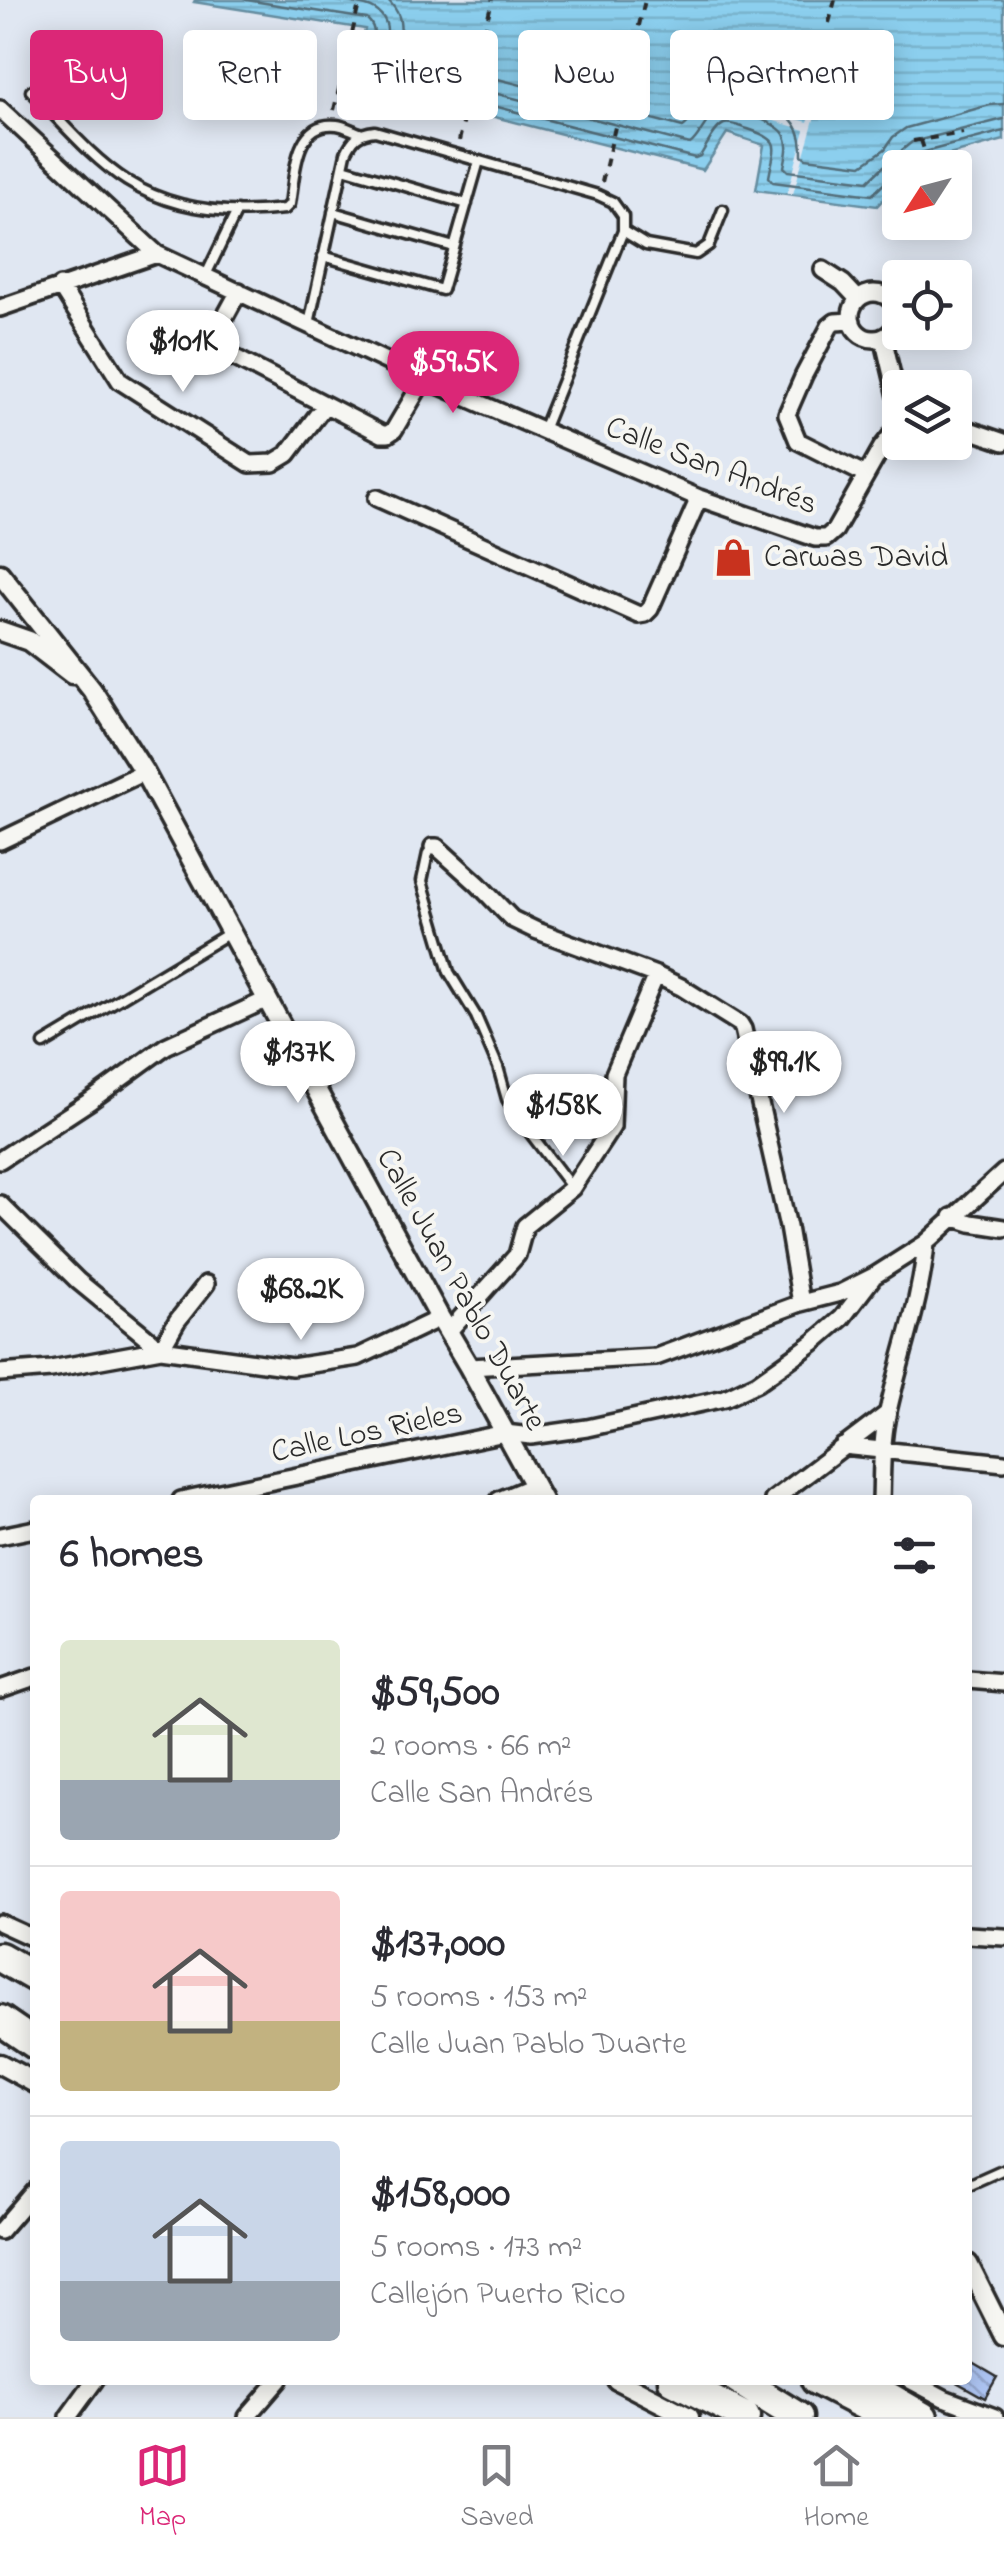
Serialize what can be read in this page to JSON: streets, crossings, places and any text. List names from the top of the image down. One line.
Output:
{"streets":{"street":["Calle San Andrés","Calle Juan Pablo Duarte","Calle Los Rieles"]},"crossings":[["Calle Juan Pablo Duarte","Calle Los Rieles"]],"places":{"shop":["Carwas David"]},"north":"bottom left","page":{"chip":["Buy","Rent","Filters","New","Apartment"],"price":["$101K","$59.5K","$137K","$99.1K","$158K","$68.2K"],"heading":"6 homes","list":[{"name":"$59,500","note":"2 rooms · 66 m² · Calle San Andrés"},{"name":"$137,000","note":"5 rooms · 153 m² · Calle Juan Pablo Duarte"},{"name":"$158,000","note":"5 rooms · 173 m² · Callejón Puerto Rico"}],"tabs":["Map","Saved","Home"]}}
